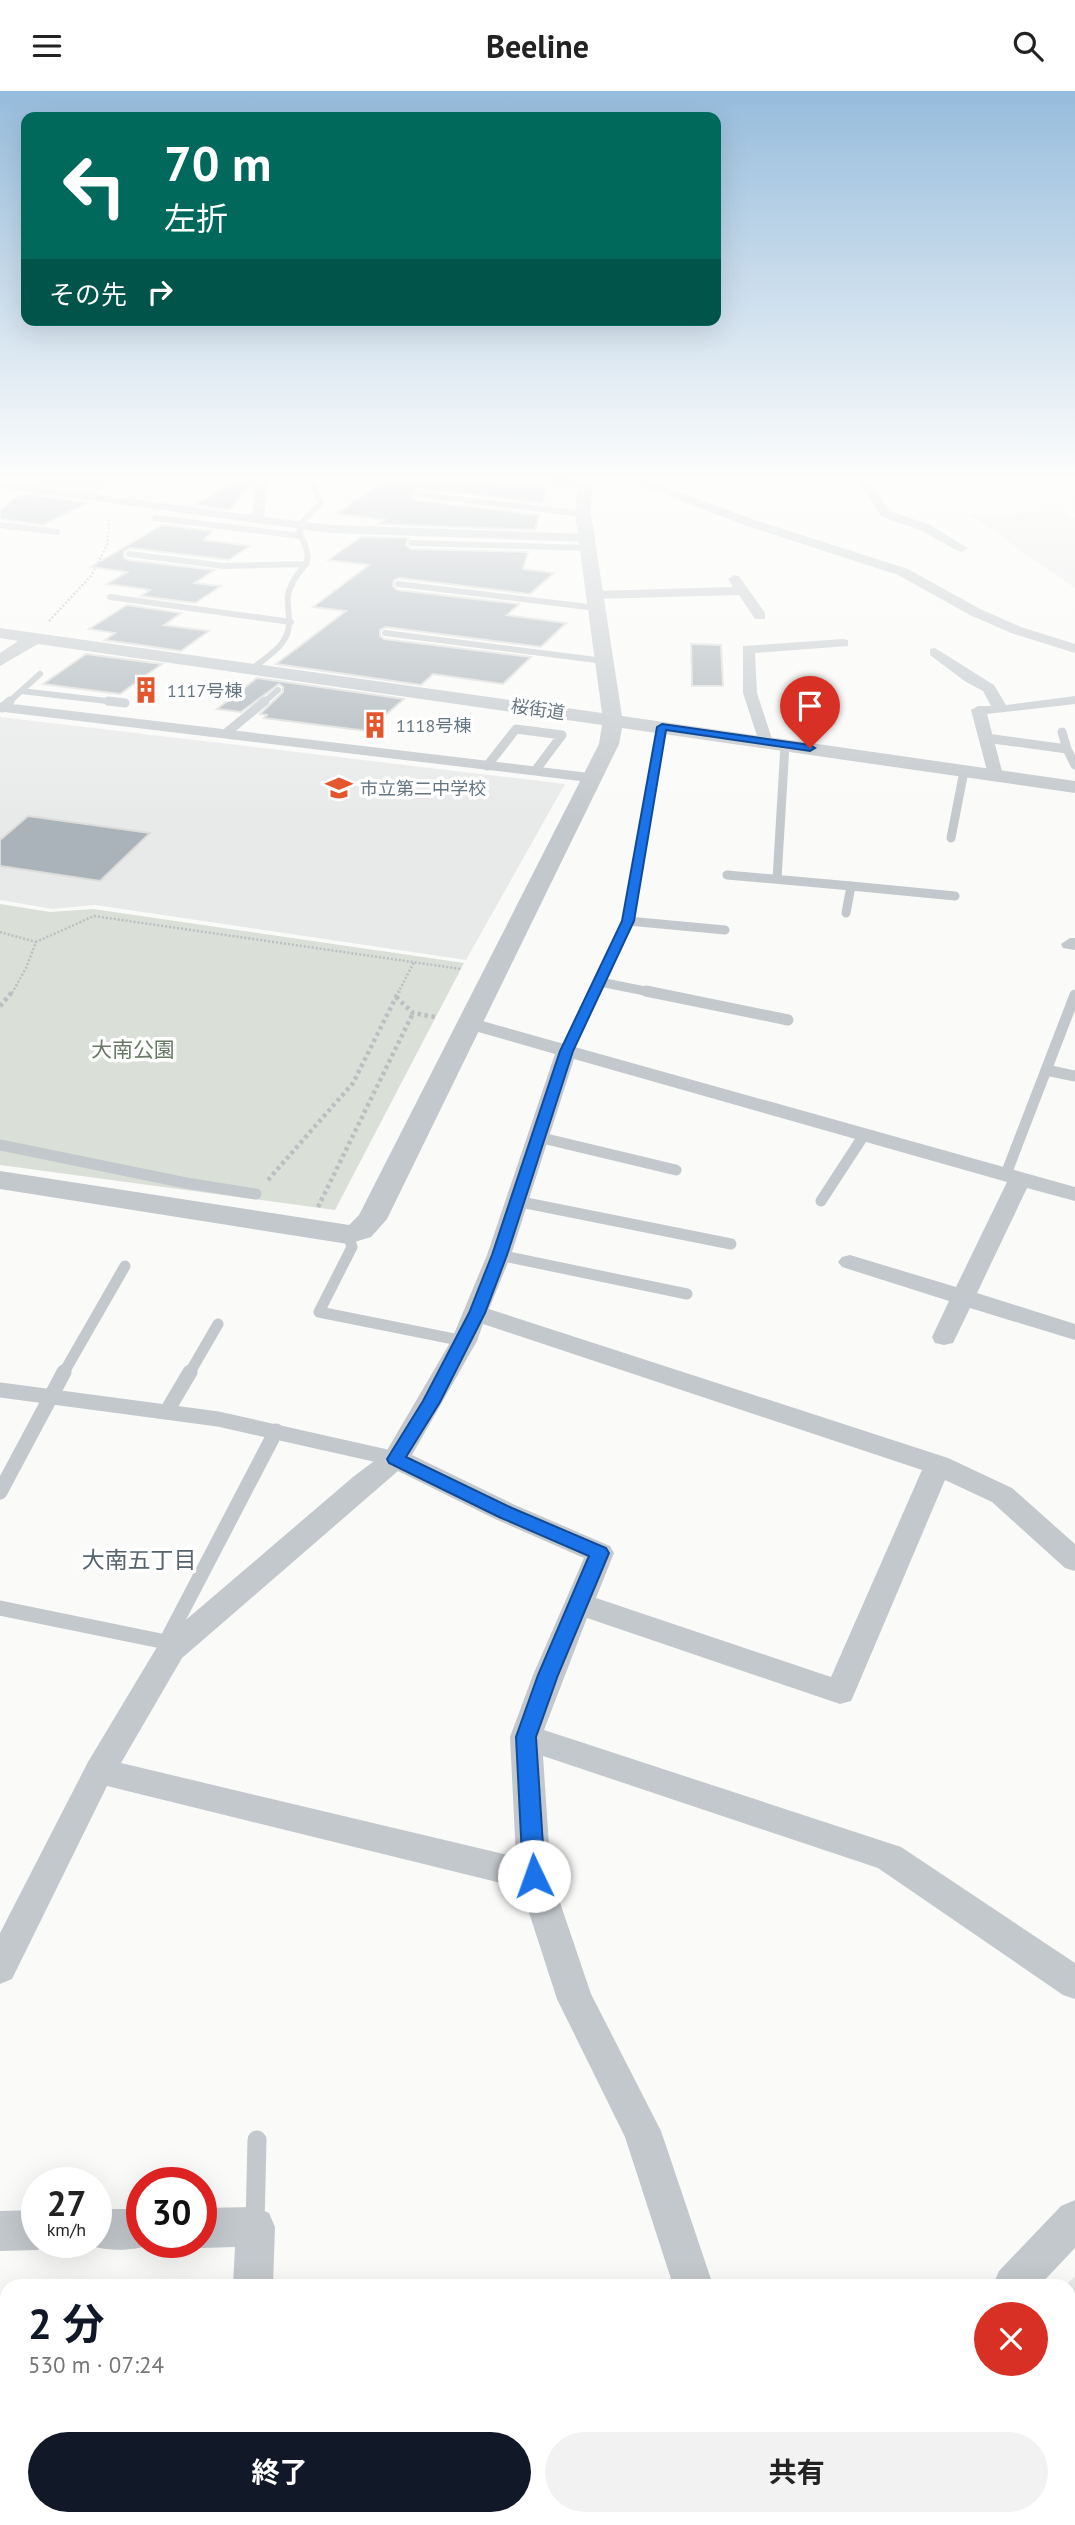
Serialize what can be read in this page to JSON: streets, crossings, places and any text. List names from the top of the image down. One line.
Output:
{"streets":{"street":["桜街道"]},"districts":["大南五丁目"],"parks":["大南公園"],"places":{"building":["1117号棟","1118号棟"],"school or university":["市立第二中学校"]},"page":{"header":"Beeline","turn":["70 m","左折"],"then":"その先","speed":"27 km/h","limit":"30","heading":["2 分","530 m · 07:24"],"buttons":["終了","共有"]}}
